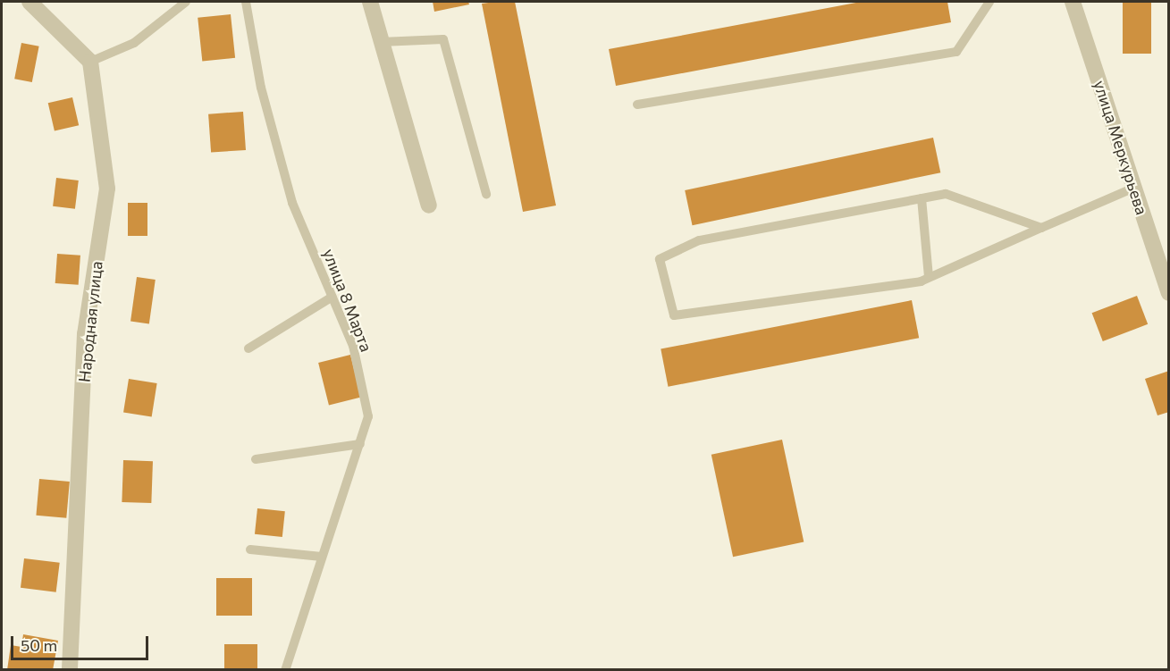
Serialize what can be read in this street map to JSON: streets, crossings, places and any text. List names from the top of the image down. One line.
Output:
{"streets":{"street":["улица Меркурьева","Народная улица"],"lane":["улица 8 Марта"]},"scale_bar":"50 m"}
